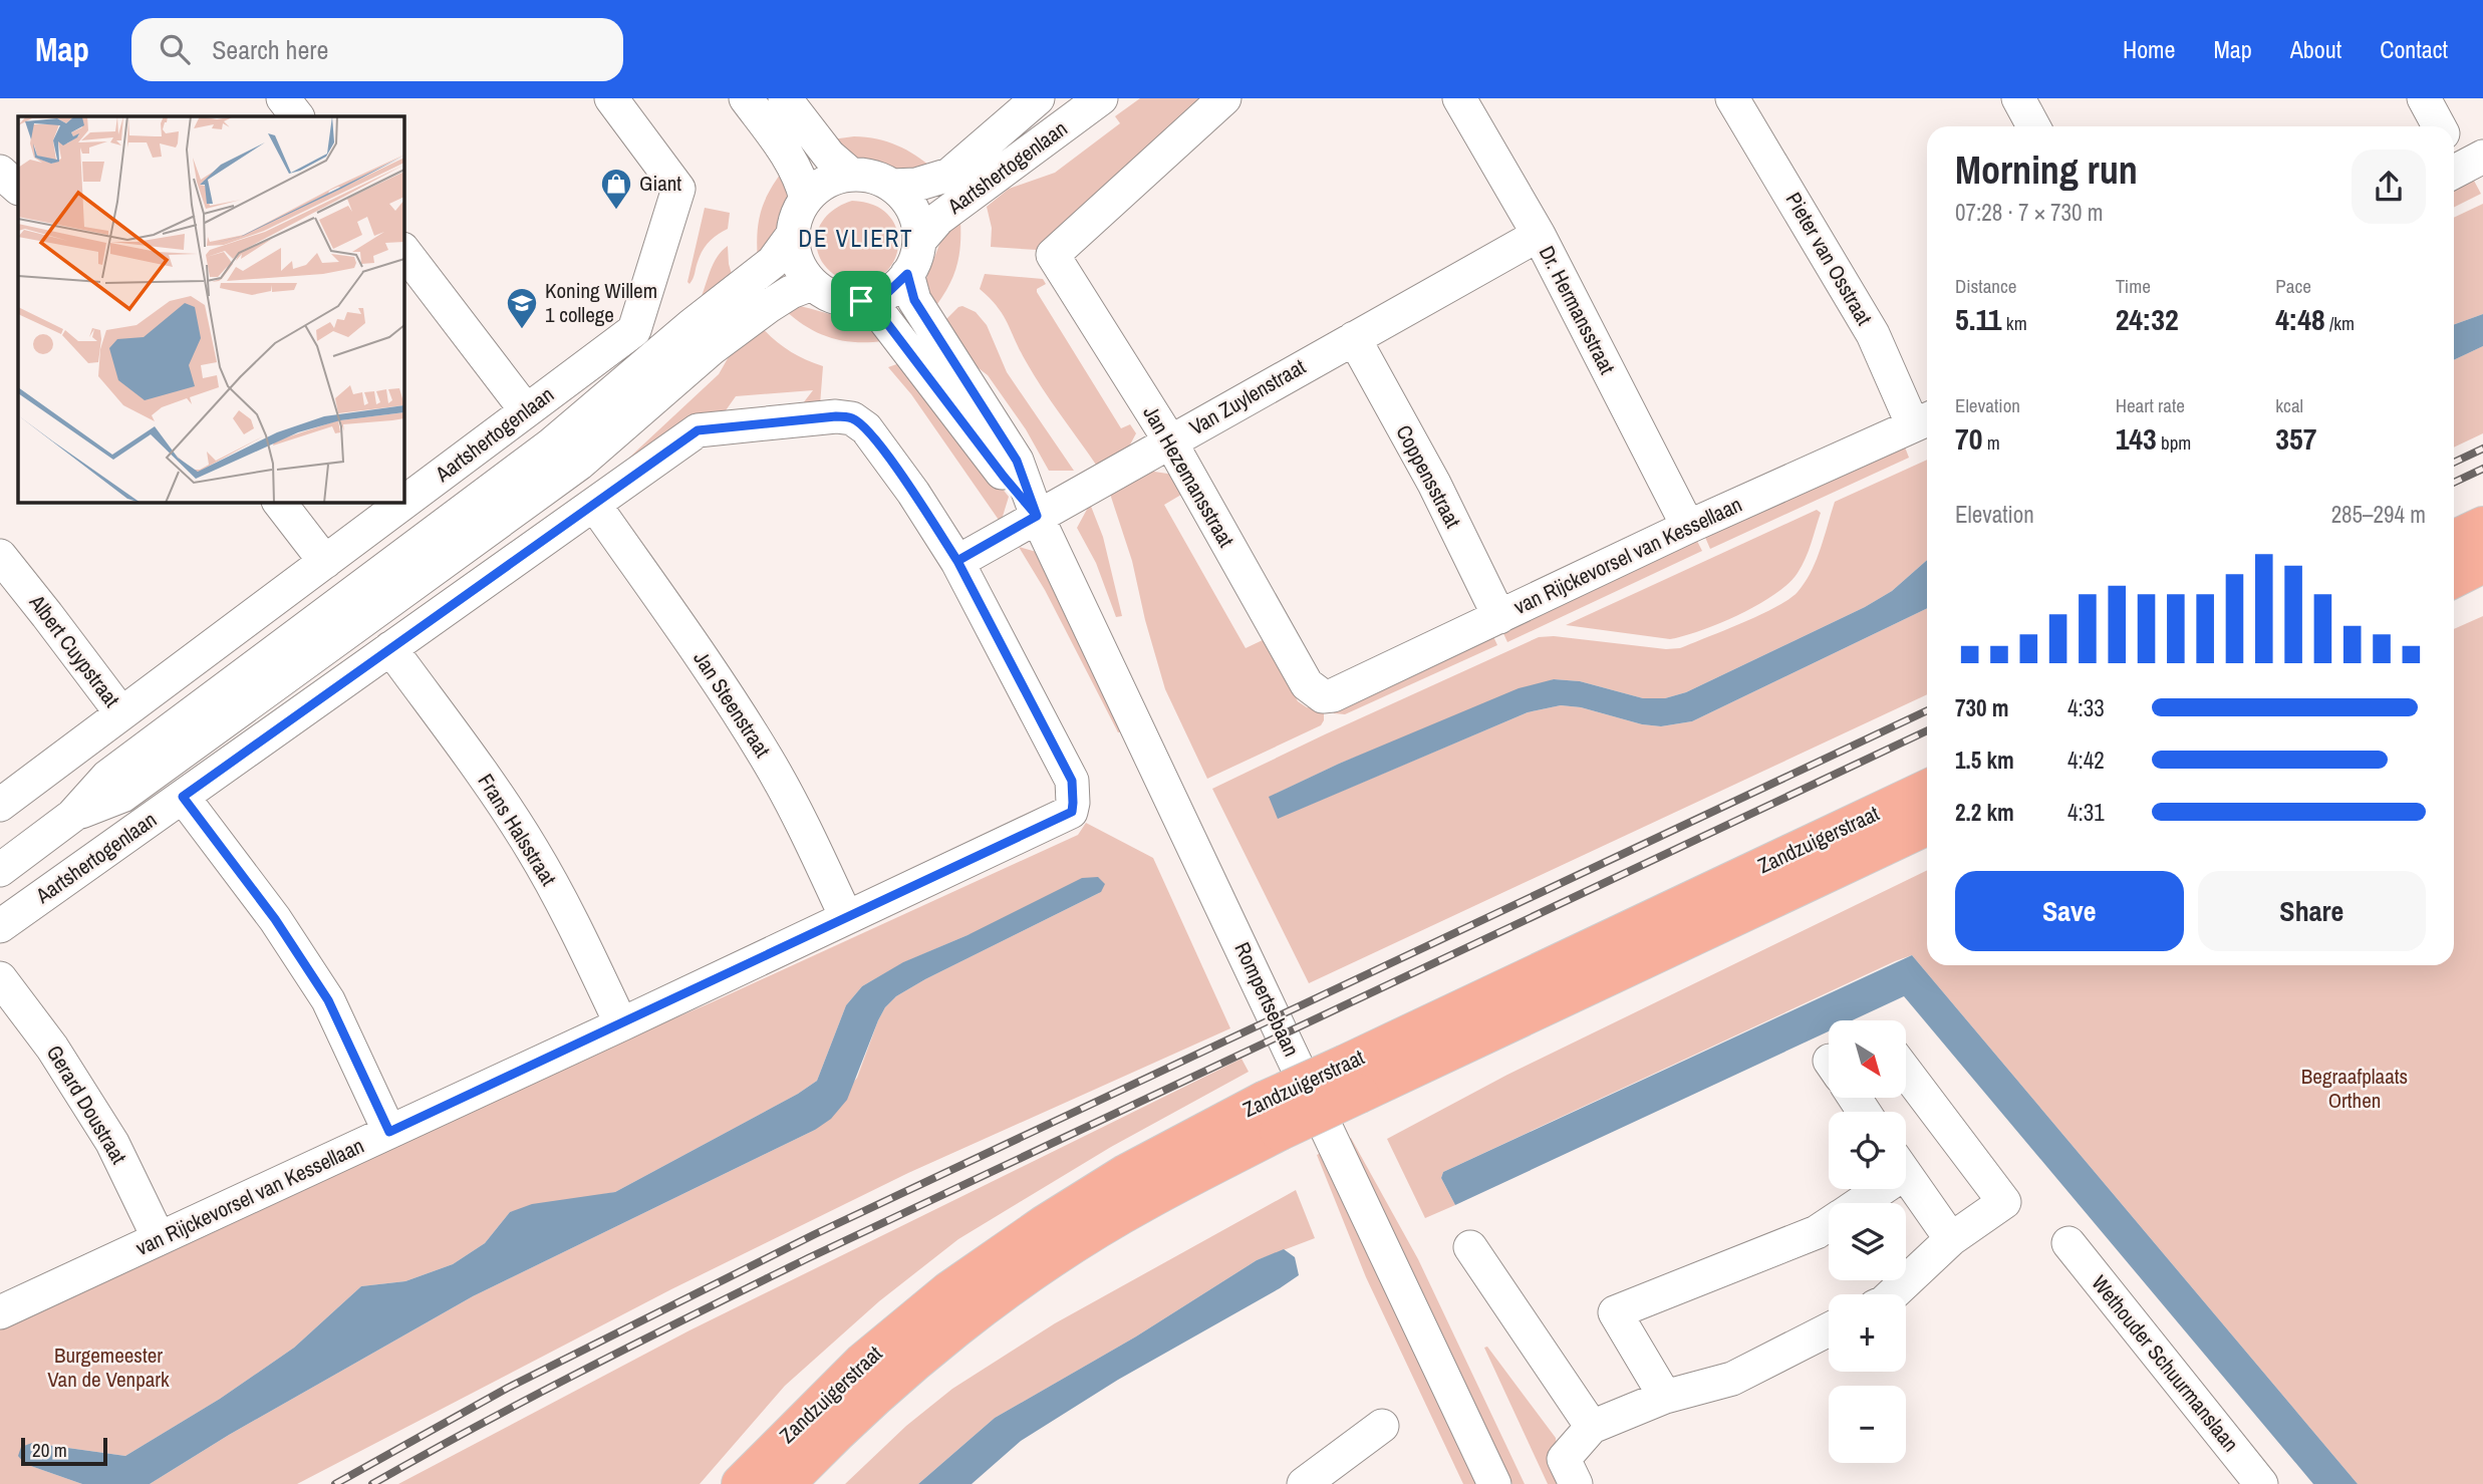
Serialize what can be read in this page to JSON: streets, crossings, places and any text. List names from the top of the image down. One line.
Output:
{"streets":{"main road":["Zandzuigerstraat"],"street":["Aartshertogenlaan","Pieter van Osstraat","Dr. Hermansstraat","Van Zuylenstraat","Jan Hezemansstraat","Coppensstraat","van Rijckevorsel van Kessellaan","Albert Cuypstraat","Jan Steenstraat","Frans Halsstraat","Rompertsebaan","Gerard Doustraat","Wethouder Schuurmanslaan"]},"crossings":[["Aartshertogenlaan","Van Zuylenstraat"],["Aartshertogenlaan","van Rijckevorsel van Kessellaan"],["Aartshertogenlaan","Albert Cuypstraat"],["Aartshertogenlaan","Jan Steenstraat"],["Aartshertogenlaan","Frans Halsstraat"],["Aartshertogenlaan","Rompertsebaan"],["Pieter van Osstraat","van Rijckevorsel van Kessellaan"],["Dr. Hermansstraat","Van Zuylenstraat"],["Dr. Hermansstraat","van Rijckevorsel van Kessellaan"],["Van Zuylenstraat","Jan Hezemansstraat"],["Van Zuylenstraat","Coppensstraat"],["Van Zuylenstraat","van Rijckevorsel van Kessellaan"],["Van Zuylenstraat","Rompertsebaan"],["Jan Hezemansstraat","van Rijckevorsel van Kessellaan"],["Coppensstraat","van Rijckevorsel van Kessellaan"],["van Rijckevorsel van Kessellaan","Jan Steenstraat"],["van Rijckevorsel van Kessellaan","Frans Halsstraat"],["van Rijckevorsel van Kessellaan","Gerard Doustraat"]],"districts":["DE VLIERT"],"parks":["Begraafplaats Orthen","Burgemeester Van de Venpark"],"places":{"shop":["Giant"],"school or university":["Koning Willem 1 college"]},"scale_bar":"20 m","north":"bottom right","page":{"header":"Map","search":"Search here","nav":["Home","Map","About","Contact"],"heading":["Morning run","07:28 · 7 × 730 m"],"stats":[["Distance","5.11 km"],["Time","24:32"],["Pace","4:48 /km"],["Elevation","70 m"],["Heart rate","143 bpm"],["kcal","357"]],"chart":["Elevation","285–294 m"],"list":[{"name":"730 m","note":"4:33"},{"name":"1.5 km","note":"4:42"},{"name":"2.2 km","note":"4:31"}],"buttons":["Save","Share"],"map_buttons":["+","−"],"scale":"20 m"}}
